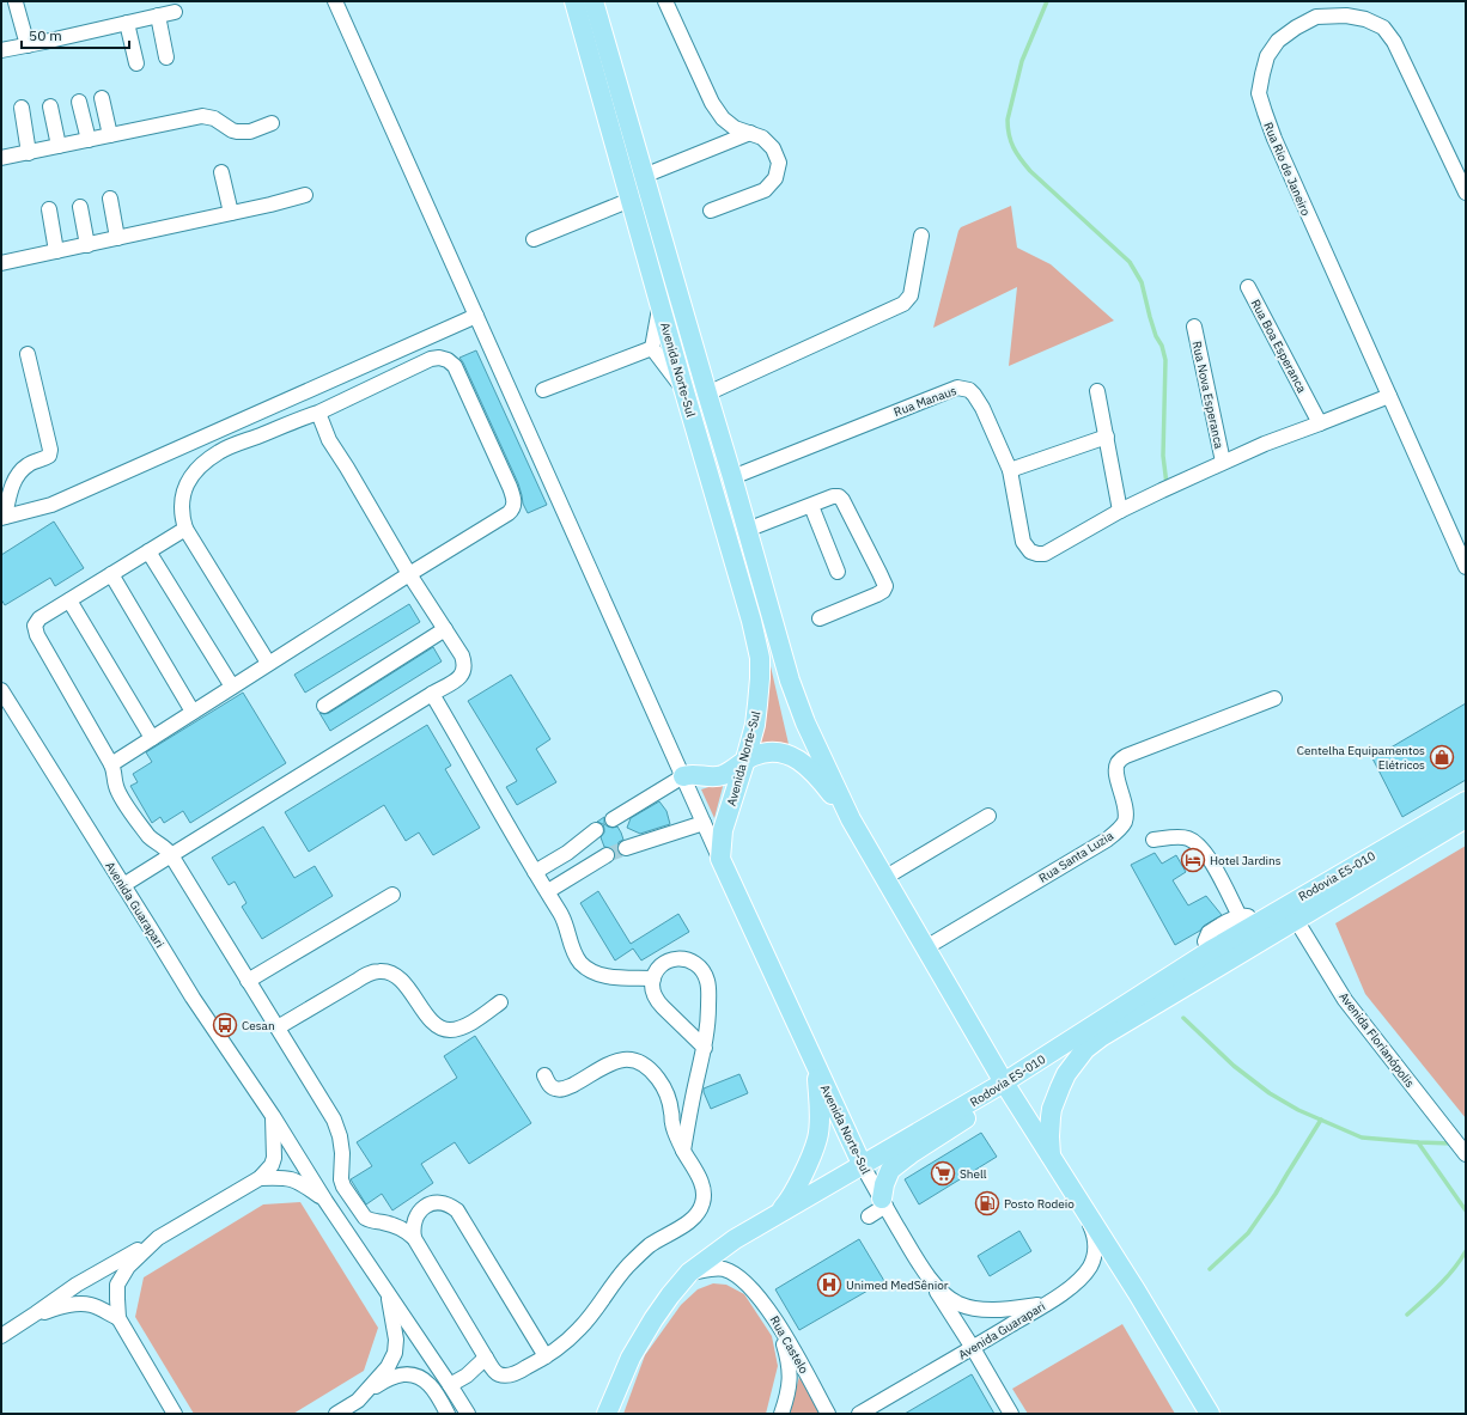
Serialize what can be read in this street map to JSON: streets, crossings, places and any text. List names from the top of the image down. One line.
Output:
{"streets":{"main road":["Avenida Norte-Sul","Rodovia ES-010"],"street":["Rua Rio de Janeiro","Rua Boa Esperanca","Rua Nova Esperanca","Rua Manaus","Rua Santa Luzia","Avenida Guarapari","Avenida Florianópolis","Rua Castelo"]},"crossings":[["Avenida Norte-Sul","Rua Manaus"],["Avenida Norte-Sul","Rua Santa Luzia"],["Avenida Norte-Sul","Rodovia ES-010"],["Avenida Norte-Sul","Avenida Guarapari"],["Rodovia ES-010","Avenida Florianópolis"],["Rodovia ES-010","Rua Castelo"]],"places":{"shop":["Centelha Equipamentos Elétricos"],"hotel":["Hotel Jardins"],"bus stop":["Cesan"],"supermarket":["Shell"],"fuel station":["Posto Rodeio"],"hospital":["Unimed MedSênior"]},"scale_bar":"50 m"}
